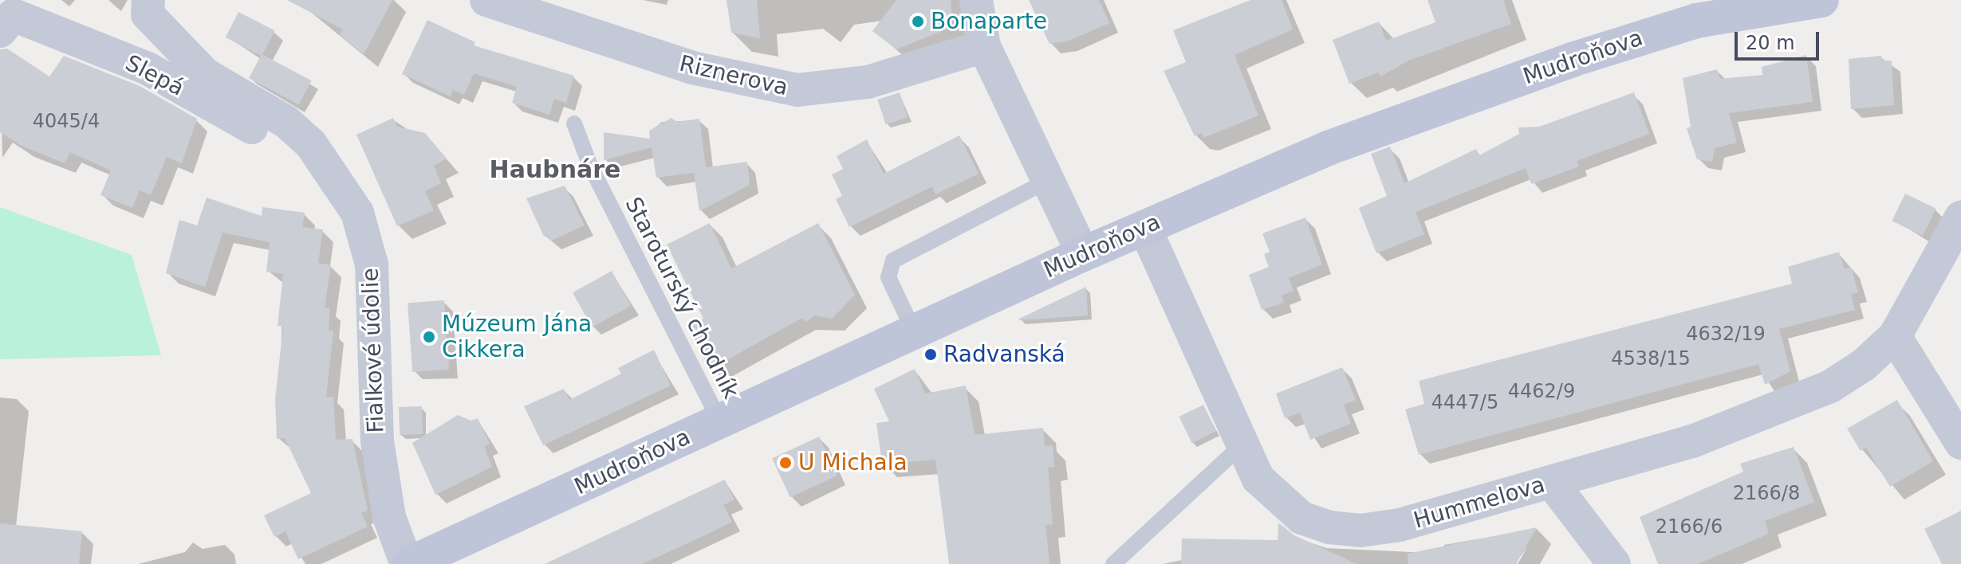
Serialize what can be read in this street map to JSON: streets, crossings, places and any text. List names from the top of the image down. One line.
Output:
{"streets":{"street":["Mudroňova","Slepá","Riznerova","Fialkové údolie","Hummelova"],"lane":["Staroturský chodník"]},"crossings":[["Mudroňova","Staroturský chodník"],["Mudroňova","Fialkové údolie"],["Mudroňova","Hummelova"],["Slepá","Fialkové údolie"]],"districts":["Haubnáre"],"places":["Bonaparte","Múzeum Jána Cikkera","Radvanská","U Michala"],"house_numbers":["4045/4","4632/19","4538/15","4462/9","4447/5","2166/8","2166/6"],"scale_bar":"20 m"}
